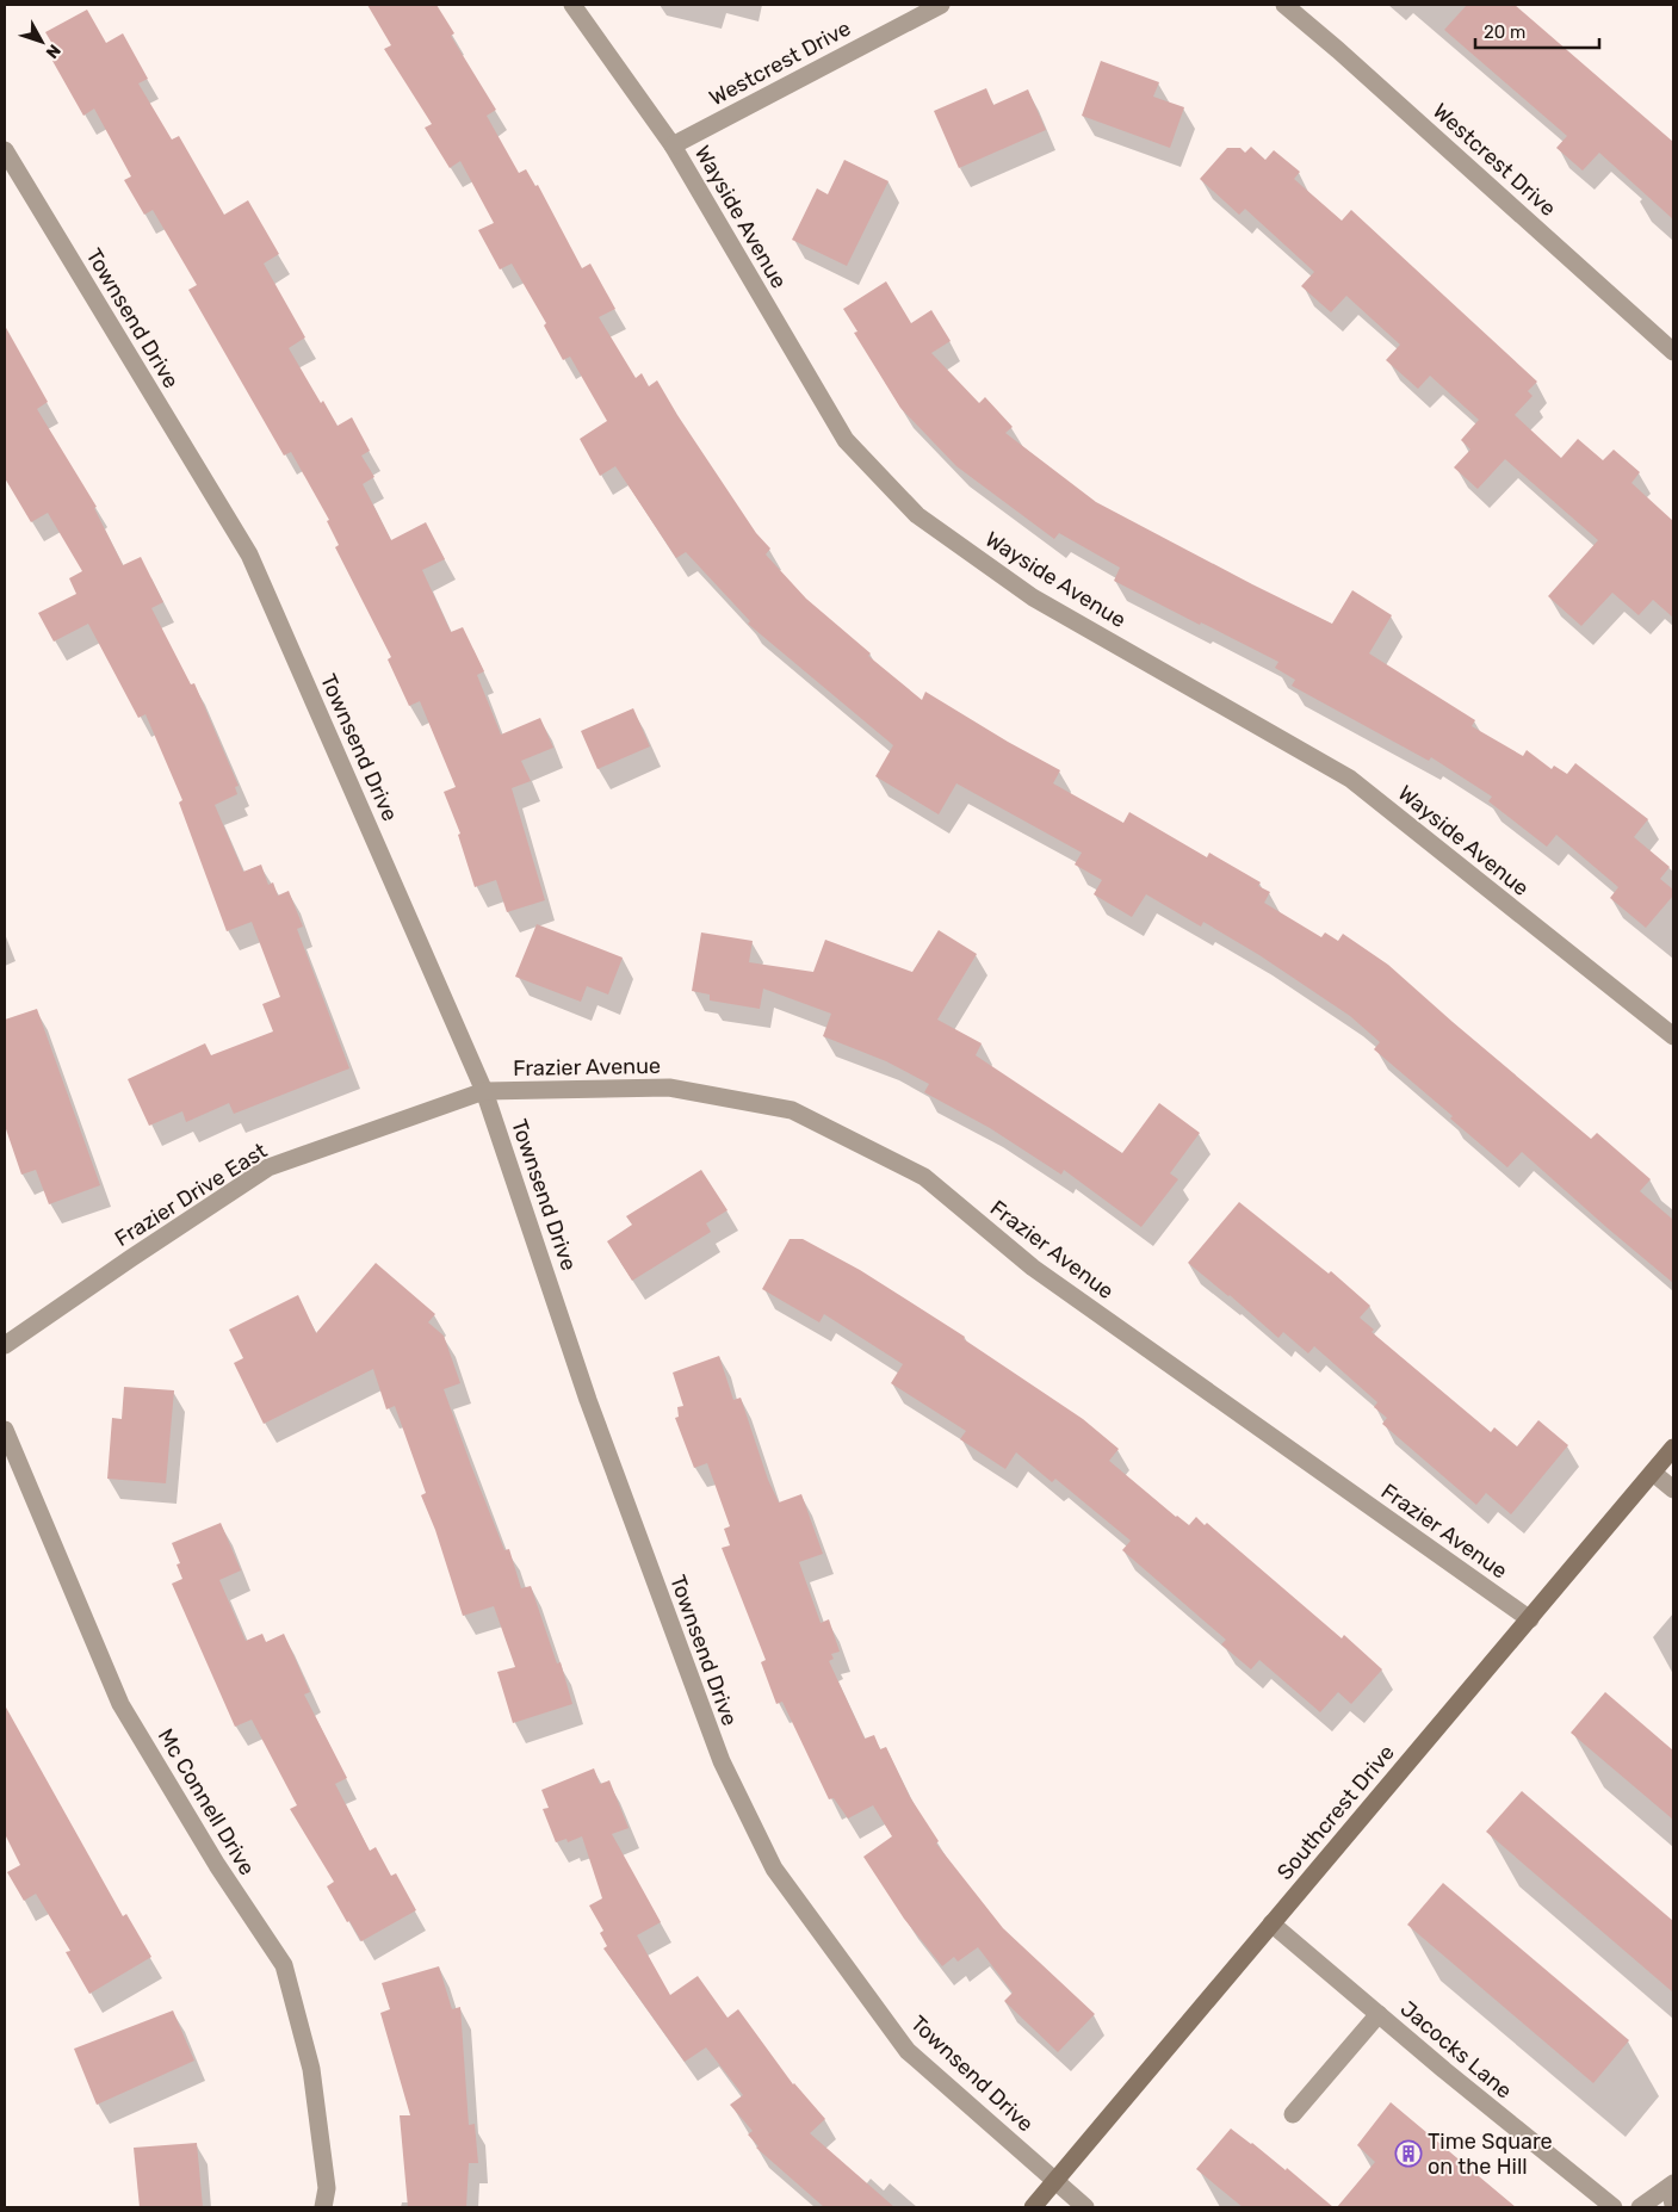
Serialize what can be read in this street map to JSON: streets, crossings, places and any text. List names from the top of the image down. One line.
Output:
{"streets":{"street":["Westcrest Drive","Wayside Avenue","Townsend Drive","Frazier Avenue","Frazier Drive East","Mc Connell Drive","Southcrest Drive","Jacocks Lane"]},"crossings":[["Westcrest Drive","Wayside Avenue"],["Townsend Drive","Frazier Avenue"],["Townsend Drive","Frazier Drive East"],["Townsend Drive","Southcrest Drive"],["Frazier Avenue","Frazier Drive East"],["Frazier Avenue","Southcrest Drive"],["Southcrest Drive","Jacocks Lane"]],"places":{"building":["Time Square on the Hill"]},"scale_bar":"20 m","north":"bottom right"}
